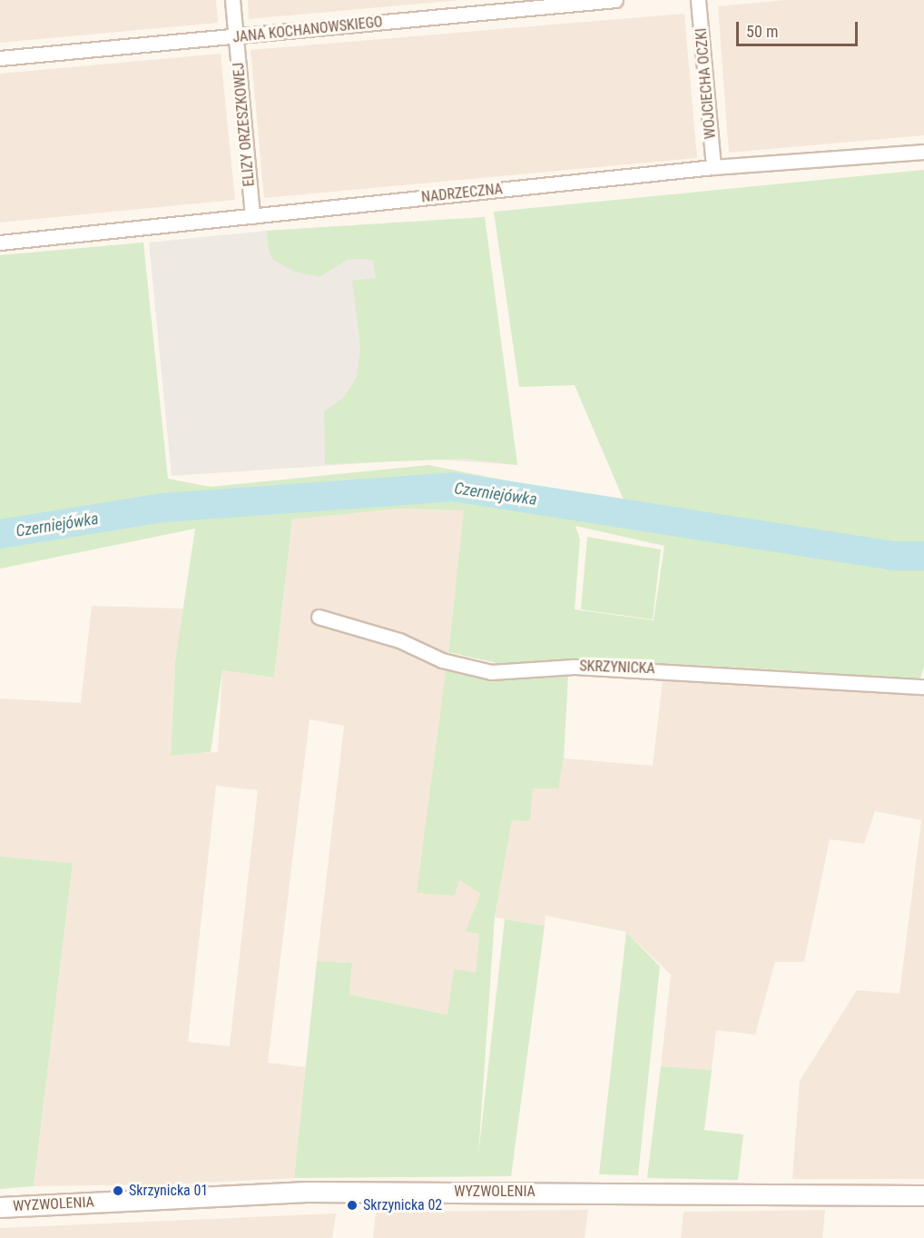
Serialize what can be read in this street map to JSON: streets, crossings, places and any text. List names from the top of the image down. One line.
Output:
{"streets":{"street":["JANA KOCHANOWSKIEGO","WOJCIECHA OCZKI","ELIZY ORZESZKOWEJ","NADRZECZNA","SKRZYNICKA","WYZWOLENIA"]},"crossings":[["JANA KOCHANOWSKIEGO","ELIZY ORZESZKOWEJ"],["WOJCIECHA OCZKI","NADRZECZNA"],["ELIZY ORZESZKOWEJ","NADRZECZNA"]],"water":["Czerniejówka"],"places":["Skrzynicka 01","Skrzynicka 02"],"scale_bar":"50 m"}
